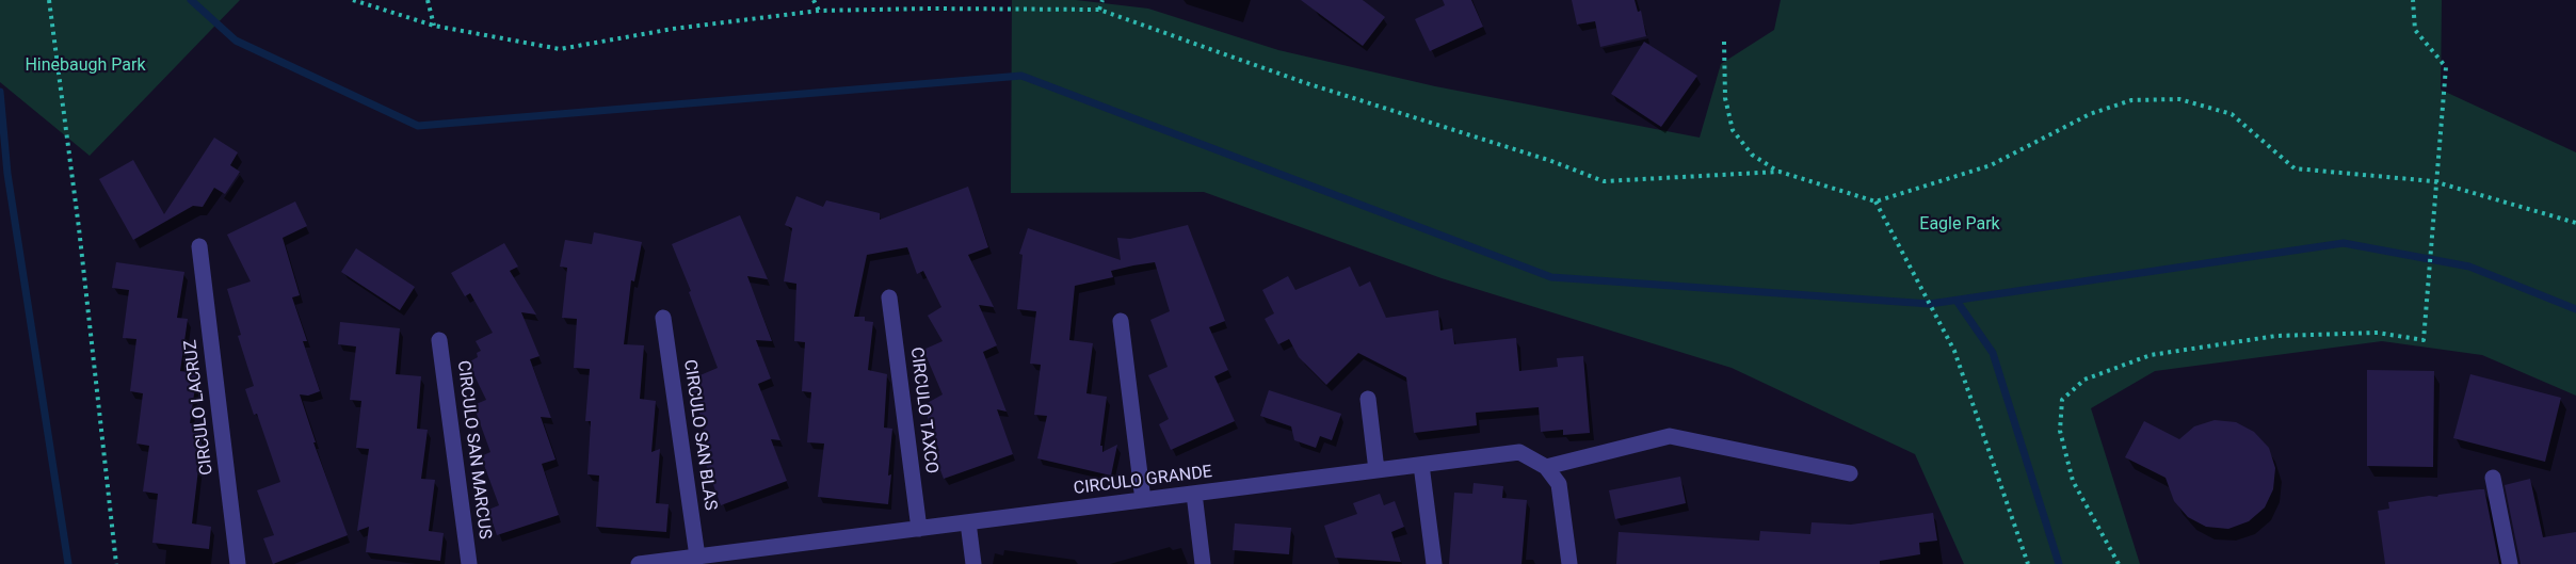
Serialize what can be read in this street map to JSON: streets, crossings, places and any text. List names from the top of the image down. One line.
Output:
{"streets":{"street":["CIRCULO LACRUZ","CIRCULO TAXCO","CIRCULO SAN BLAS","CIRCULO SAN MARCUS","CIRCULO GRANDE"]},"crossings":[["CIRCULO TAXCO","CIRCULO GRANDE"],["CIRCULO SAN BLAS","CIRCULO GRANDE"]],"parks":["Hinebaugh Park","Eagle Park"]}
